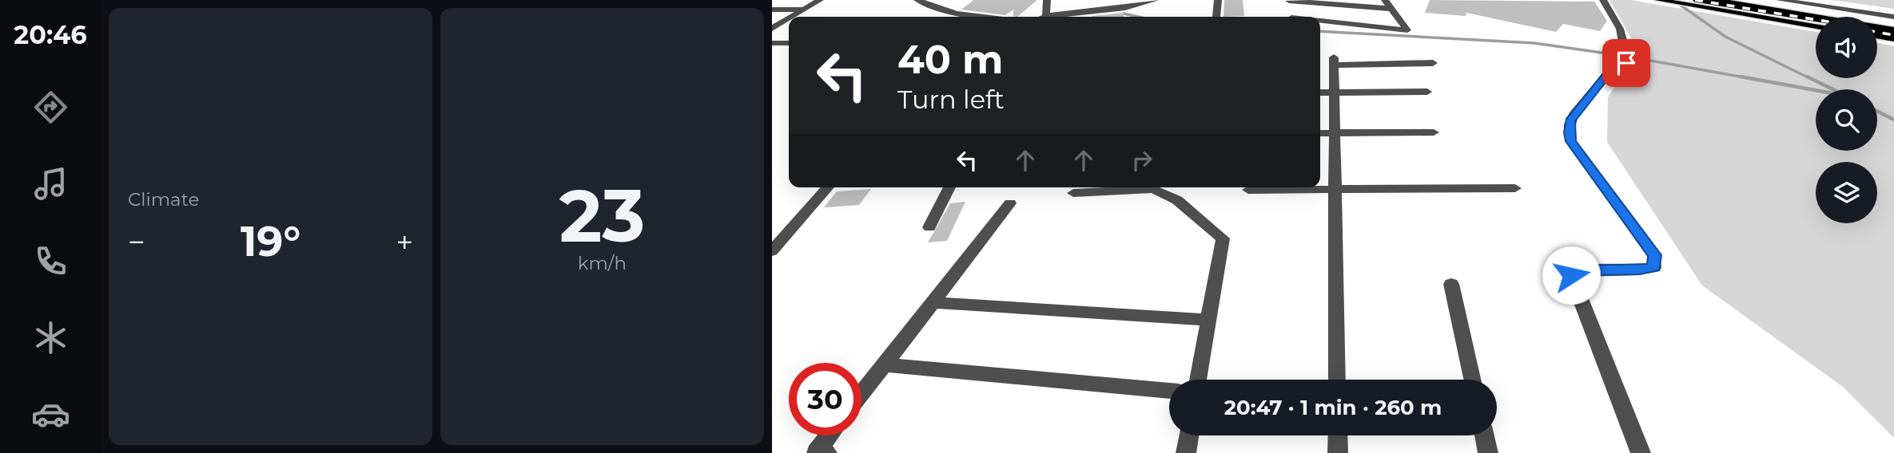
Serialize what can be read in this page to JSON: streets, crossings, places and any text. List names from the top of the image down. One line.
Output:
{"page":{"tabs":"20:46","tile":["Climate",["23","km/h"]],"turn":["40 m","Turn left"],"heat":["−","19°","+"],"limit":"30","trip":"20:47 · 1 min · 260 m"}}
